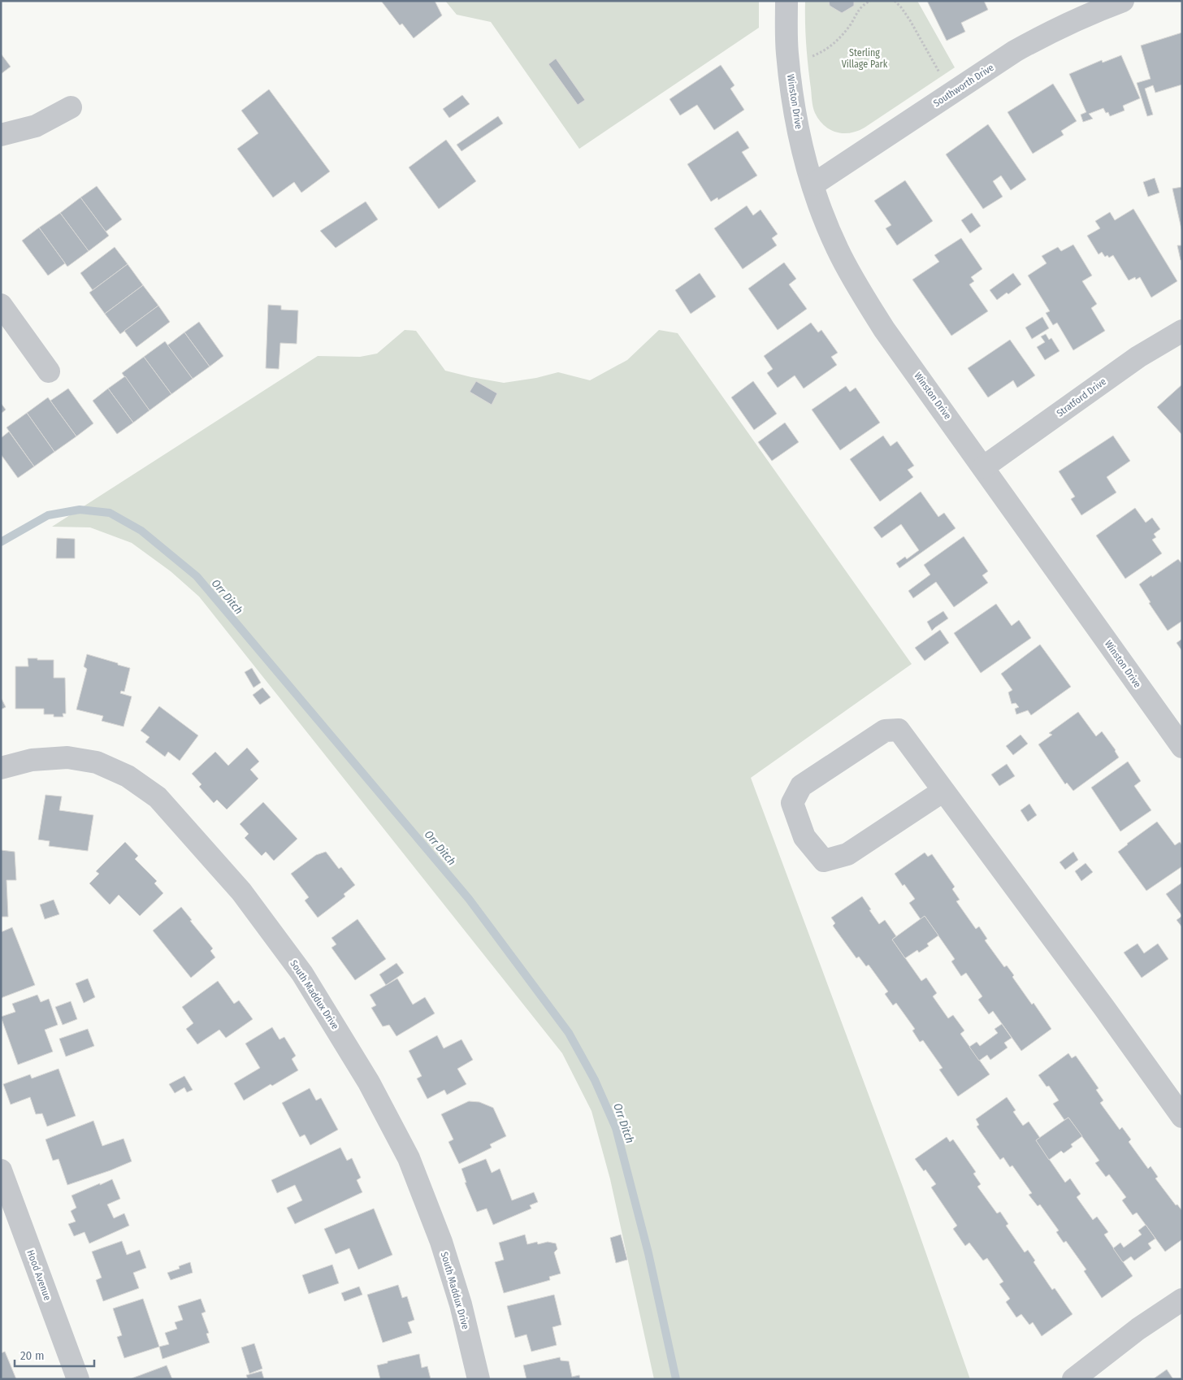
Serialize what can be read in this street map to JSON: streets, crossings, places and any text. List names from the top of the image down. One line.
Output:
{"streets":{"street":["Southworth Drive","Winston Drive","Stratford Drive","South Maddux Drive","Hood Avenue"]},"crossings":[["Southworth Drive","Winston Drive"],["Winston Drive","Stratford Drive"]],"water":["Orr Ditch"],"parks":["Sterling Village Park"],"scale_bar":"20 m"}
